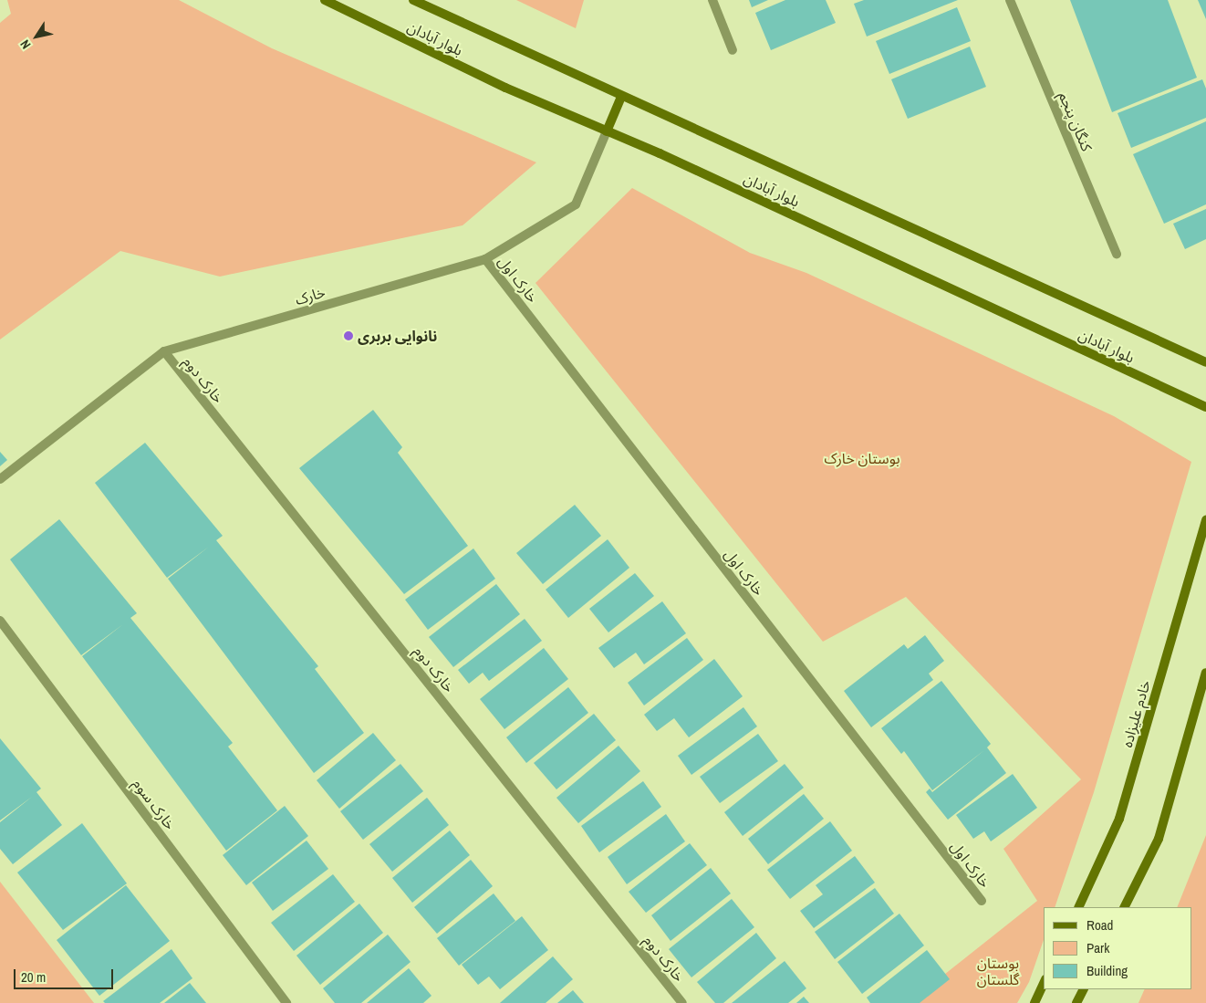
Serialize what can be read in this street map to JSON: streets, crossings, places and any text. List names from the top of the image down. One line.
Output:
{"streets":{"main road":["بلوار آبادان","خادم علیزاده"],"street":["کنگان پنجم","خارک اول","خارک","خارک دوم","خارک سوم"]},"crossings":[["بلوار آبادان","خارک"],["خارک اول","خارک"],["خارک","خارک دوم"]],"parks":["بوستان خارک","بوستان گلستان"],"places":["نانوایی بربری"],"legend":["Road","Park","Building"],"scale_bar":"20 m","north":"bottom left"}
